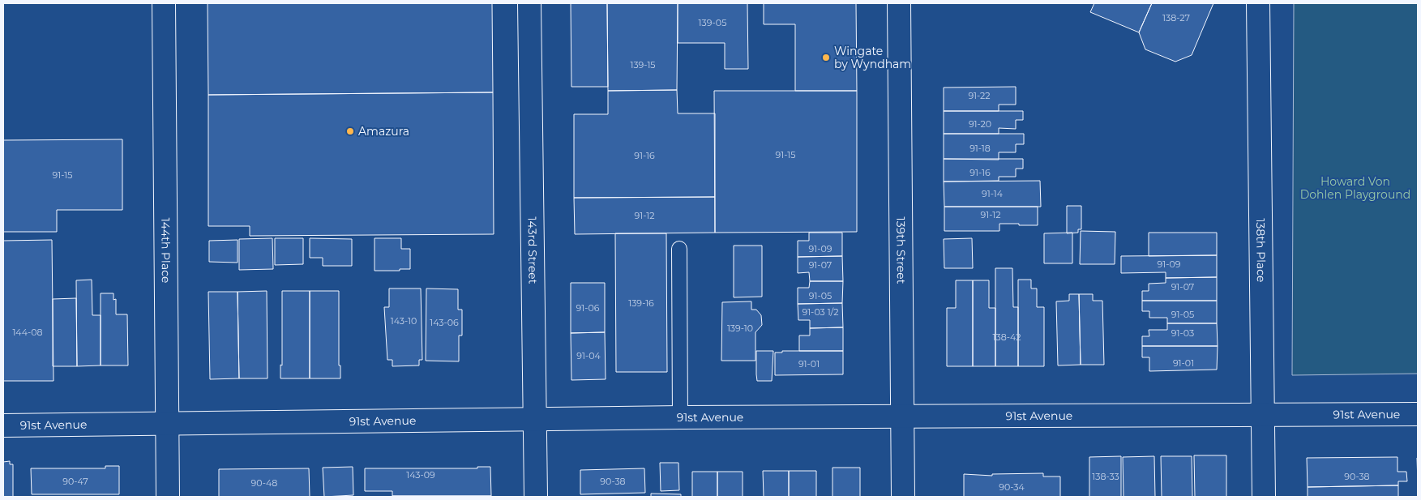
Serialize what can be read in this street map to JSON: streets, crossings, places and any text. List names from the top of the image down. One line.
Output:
{"streets":{"street":["143rd Street","139th Street","144th Place","138th Place","91st Avenue"]},"crossings":[["143rd Street","91st Avenue"],["139th Street","91st Avenue"],["144th Place","91st Avenue"],["138th Place","91st Avenue"]],"parks":["Howard Von Dohlen Playground"],"places":["Wingate by Wyndham","Amazura"],"house_numbers":["138-27","139-05","139-15","91-22","91-20","91-18","91-15","91-16","91-16","91-15","91-14","91-12","91-12","91-09","91-09","91-07","91-07","91-05","139-16","91-06","91-03 1/2","91-05","143-10","143-06","139-10","144-08","91-03","138-42","91-04","91-01","91-01","143-09","138-33","90-38","90-47","90-38","90-48","90-34"]}
